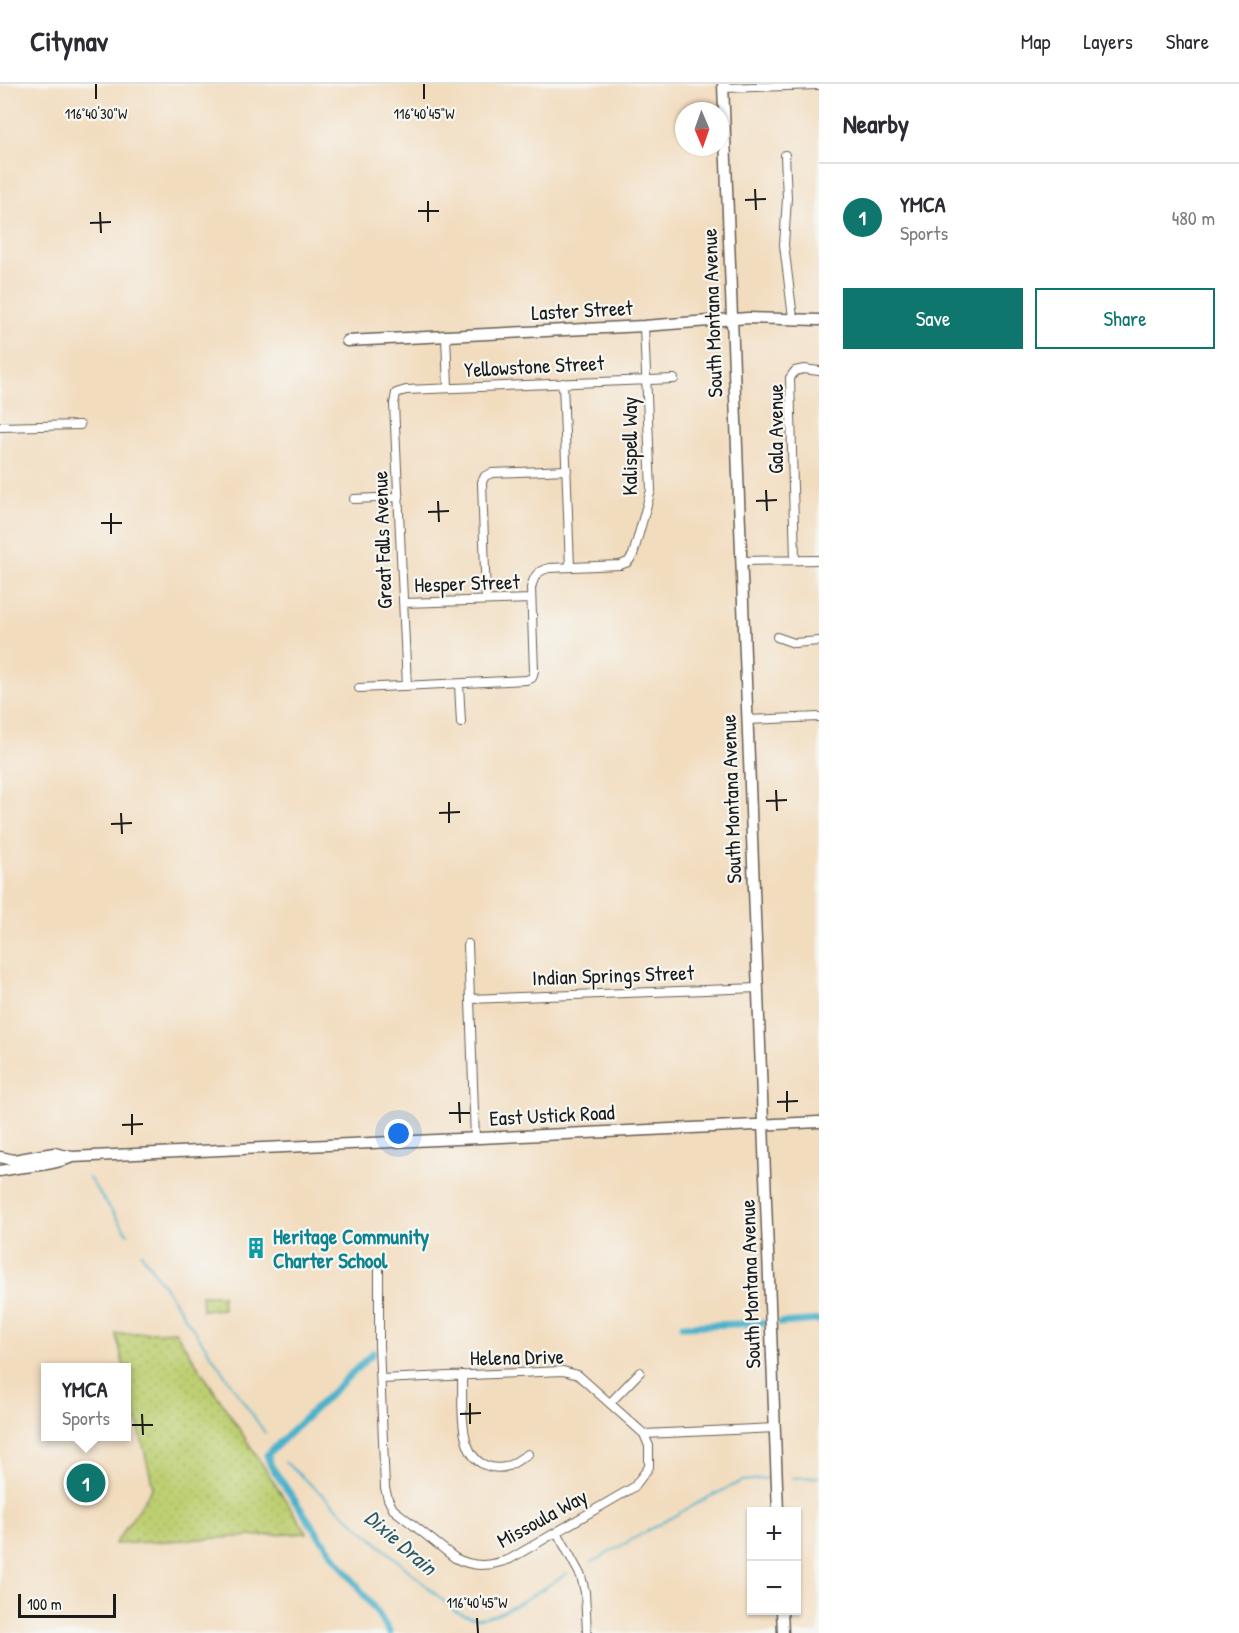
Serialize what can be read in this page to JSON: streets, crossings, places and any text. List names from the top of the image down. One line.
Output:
{"streets":{"street":["Laster Street","South Montana Avenue","Yellowstone Street","Gala Avenue","Kalispell Way","Great Falls Avenue","Hesper Street","Indian Springs Street","East Ustick Road","Helena Drive","Missoula Way"]},"crossings":[["Laster Street","South Montana Avenue"],["Laster Street","Kalispell Way"],["South Montana Avenue","Indian Springs Street"],["South Montana Avenue","East Ustick Road"],["Yellowstone Street","Kalispell Way"],["Yellowstone Street","Great Falls Avenue"],["Great Falls Avenue","Hesper Street"],["Helena Drive","Missoula Way"]],"water":["Dixie Drain"],"places":{"building":["Heritage Community Charter School"]},"scale_bar":"100 m","north":"bottom","page":{"header":"Citynav","nav":["Map","Layers","Share"],"heading":"Nearby","list":[{"mark":"1","name":"YMCA","note":"Sports","value":"480 m"}],"buttons":["Save","Share"],"popup":["YMCA","Sports"],"pins":"1","map_buttons":["+","−"],"scale":"100 m"},"coordinates":["116°40'30\"W","116°40'45\"W"]}
